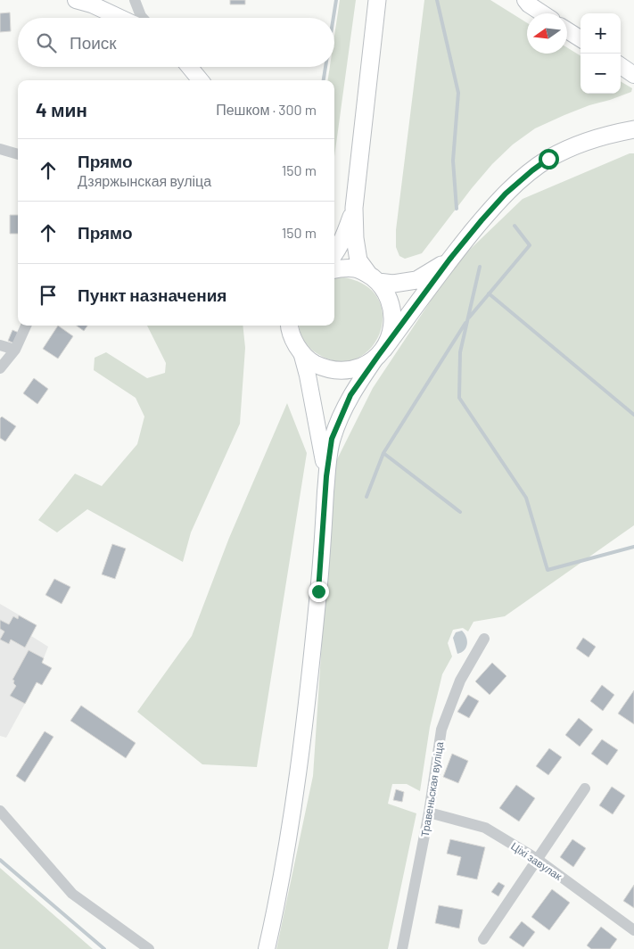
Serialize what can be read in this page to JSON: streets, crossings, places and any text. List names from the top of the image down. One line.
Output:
{"streets":{"street":["Травеньская вуліца","Ціхі завулак"]},"crossings":[["Травеньская вуліца","Ціхі завулак"]],"north":"left","page":{"map_buttons":["+","−"],"search":"Поиск","heading":["4 мин","Пешком · 300 m"],"list":[["Прямо","Дзяржынская вуліца","150 m"],["Прямо","150 m"],"Пункт назначения"]}}
